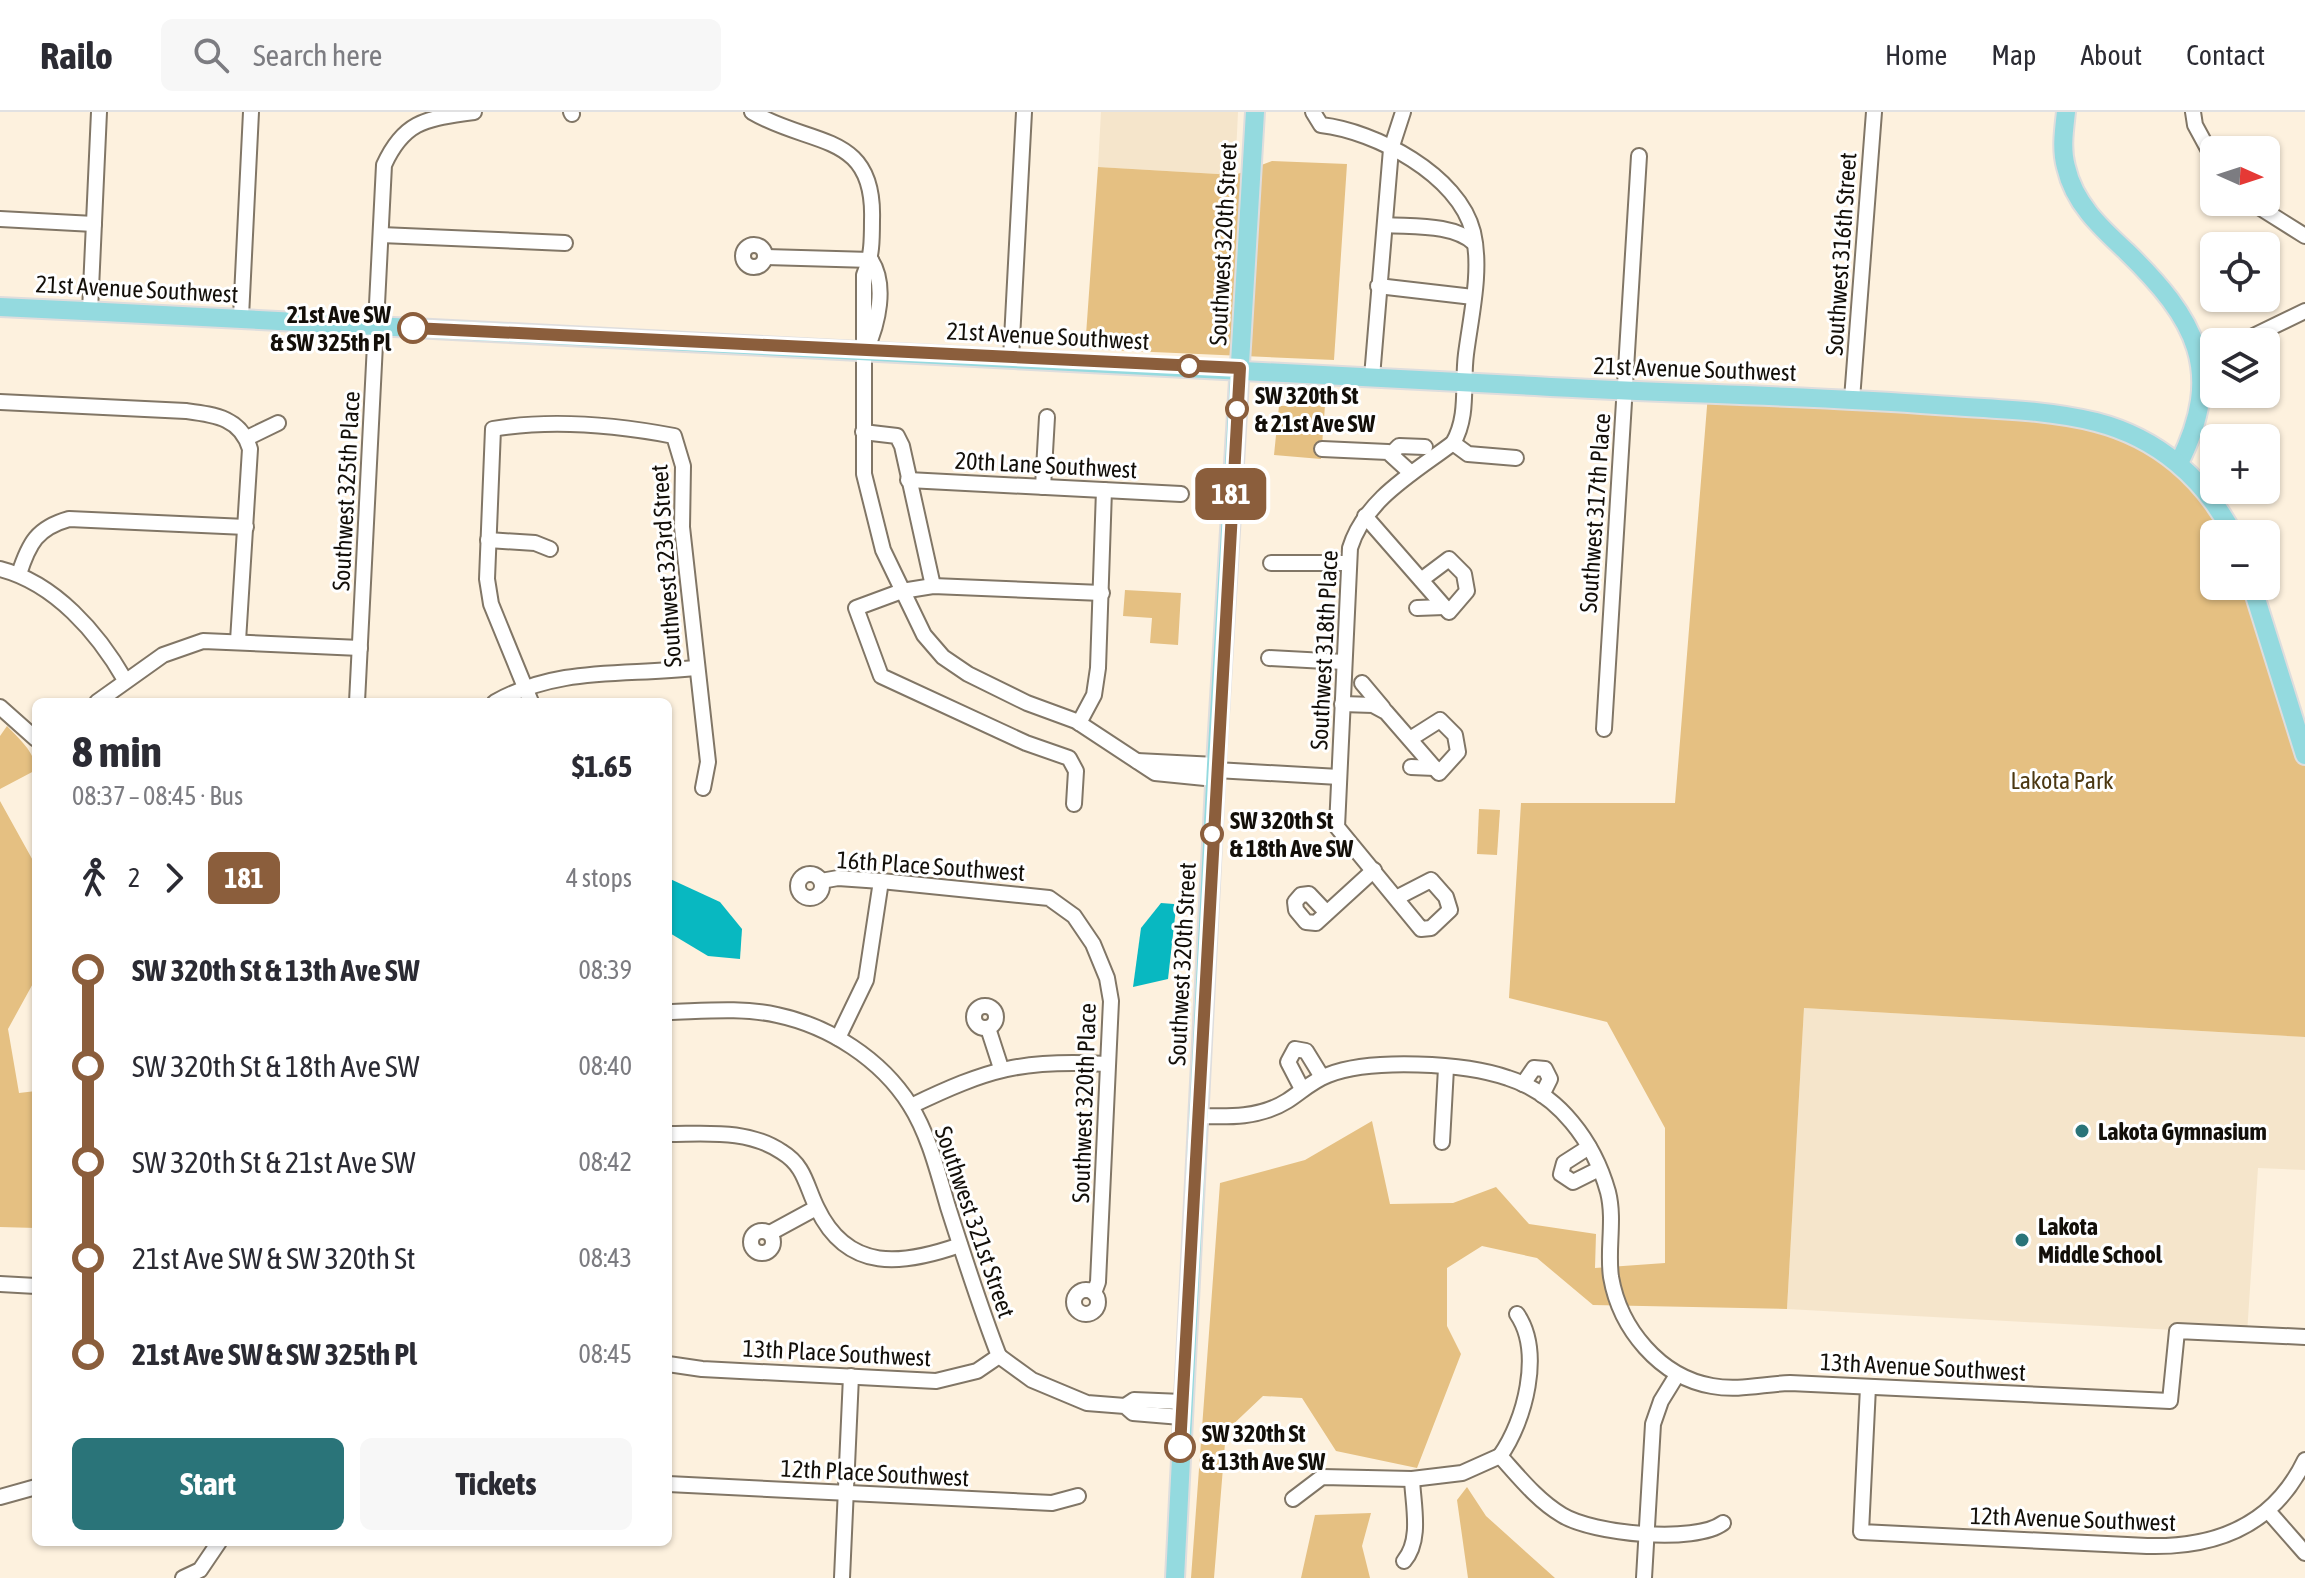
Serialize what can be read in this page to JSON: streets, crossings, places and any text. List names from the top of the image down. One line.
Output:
{"streets":{"main road":["Southwest 320th Street","21st Avenue Southwest"],"street":["Southwest 316th Street","20th Lane Southwest","Southwest 325th Place","Southwest 317th Place","Southwest 323rd Street","Southwest 318th Place","16th Place Southwest","Southwest 320th Place","Southwest 321st Street","13th Place Southwest","13th Avenue Southwest","12th Place Southwest","12th Avenue Southwest"]},"crossings":[["Southwest 320th Street","21st Avenue Southwest"],["Southwest 316th Street","21st Avenue Southwest"],["21st Avenue Southwest","Southwest 325th Place"],["21st Avenue Southwest","Southwest 317th Place"],["16th Place Southwest","Southwest 320th Place"],["Southwest 321st Street","13th Place Southwest"],["13th Avenue Southwest","12th Avenue Southwest"]],"parks":["Lakota Park"],"places":["21st Ave SW & SW 325th Pl","SW 320th St & 21st Ave SW","SW 320th St & 18th Ave SW","Lakota Gymnasium","Lakota Middle School","SW 320th St & 13th Ave SW"],"lines":["bus line 181"],"north":"right","page":{"header":"Railo","search":"Search here","nav":["Home","Map","About","Contact"],"on_map":"181","map_buttons":["+","−"],"heading":["8 min","08:37 – 08:45 · Bus","$1.65"],"legs":["2","181","4 stops"],"list":[{"name":"SW 320th St & 13th Ave SW","value":"08:39"},{"name":"SW 320th St & 18th Ave SW","value":"08:40"},{"name":"SW 320th St & 21st Ave SW","value":"08:42"},{"name":"21st Ave SW & SW 320th St","value":"08:43"},{"name":"21st Ave SW & SW 325th Pl","value":"08:45"}],"buttons":["Start","Tickets"]}}
